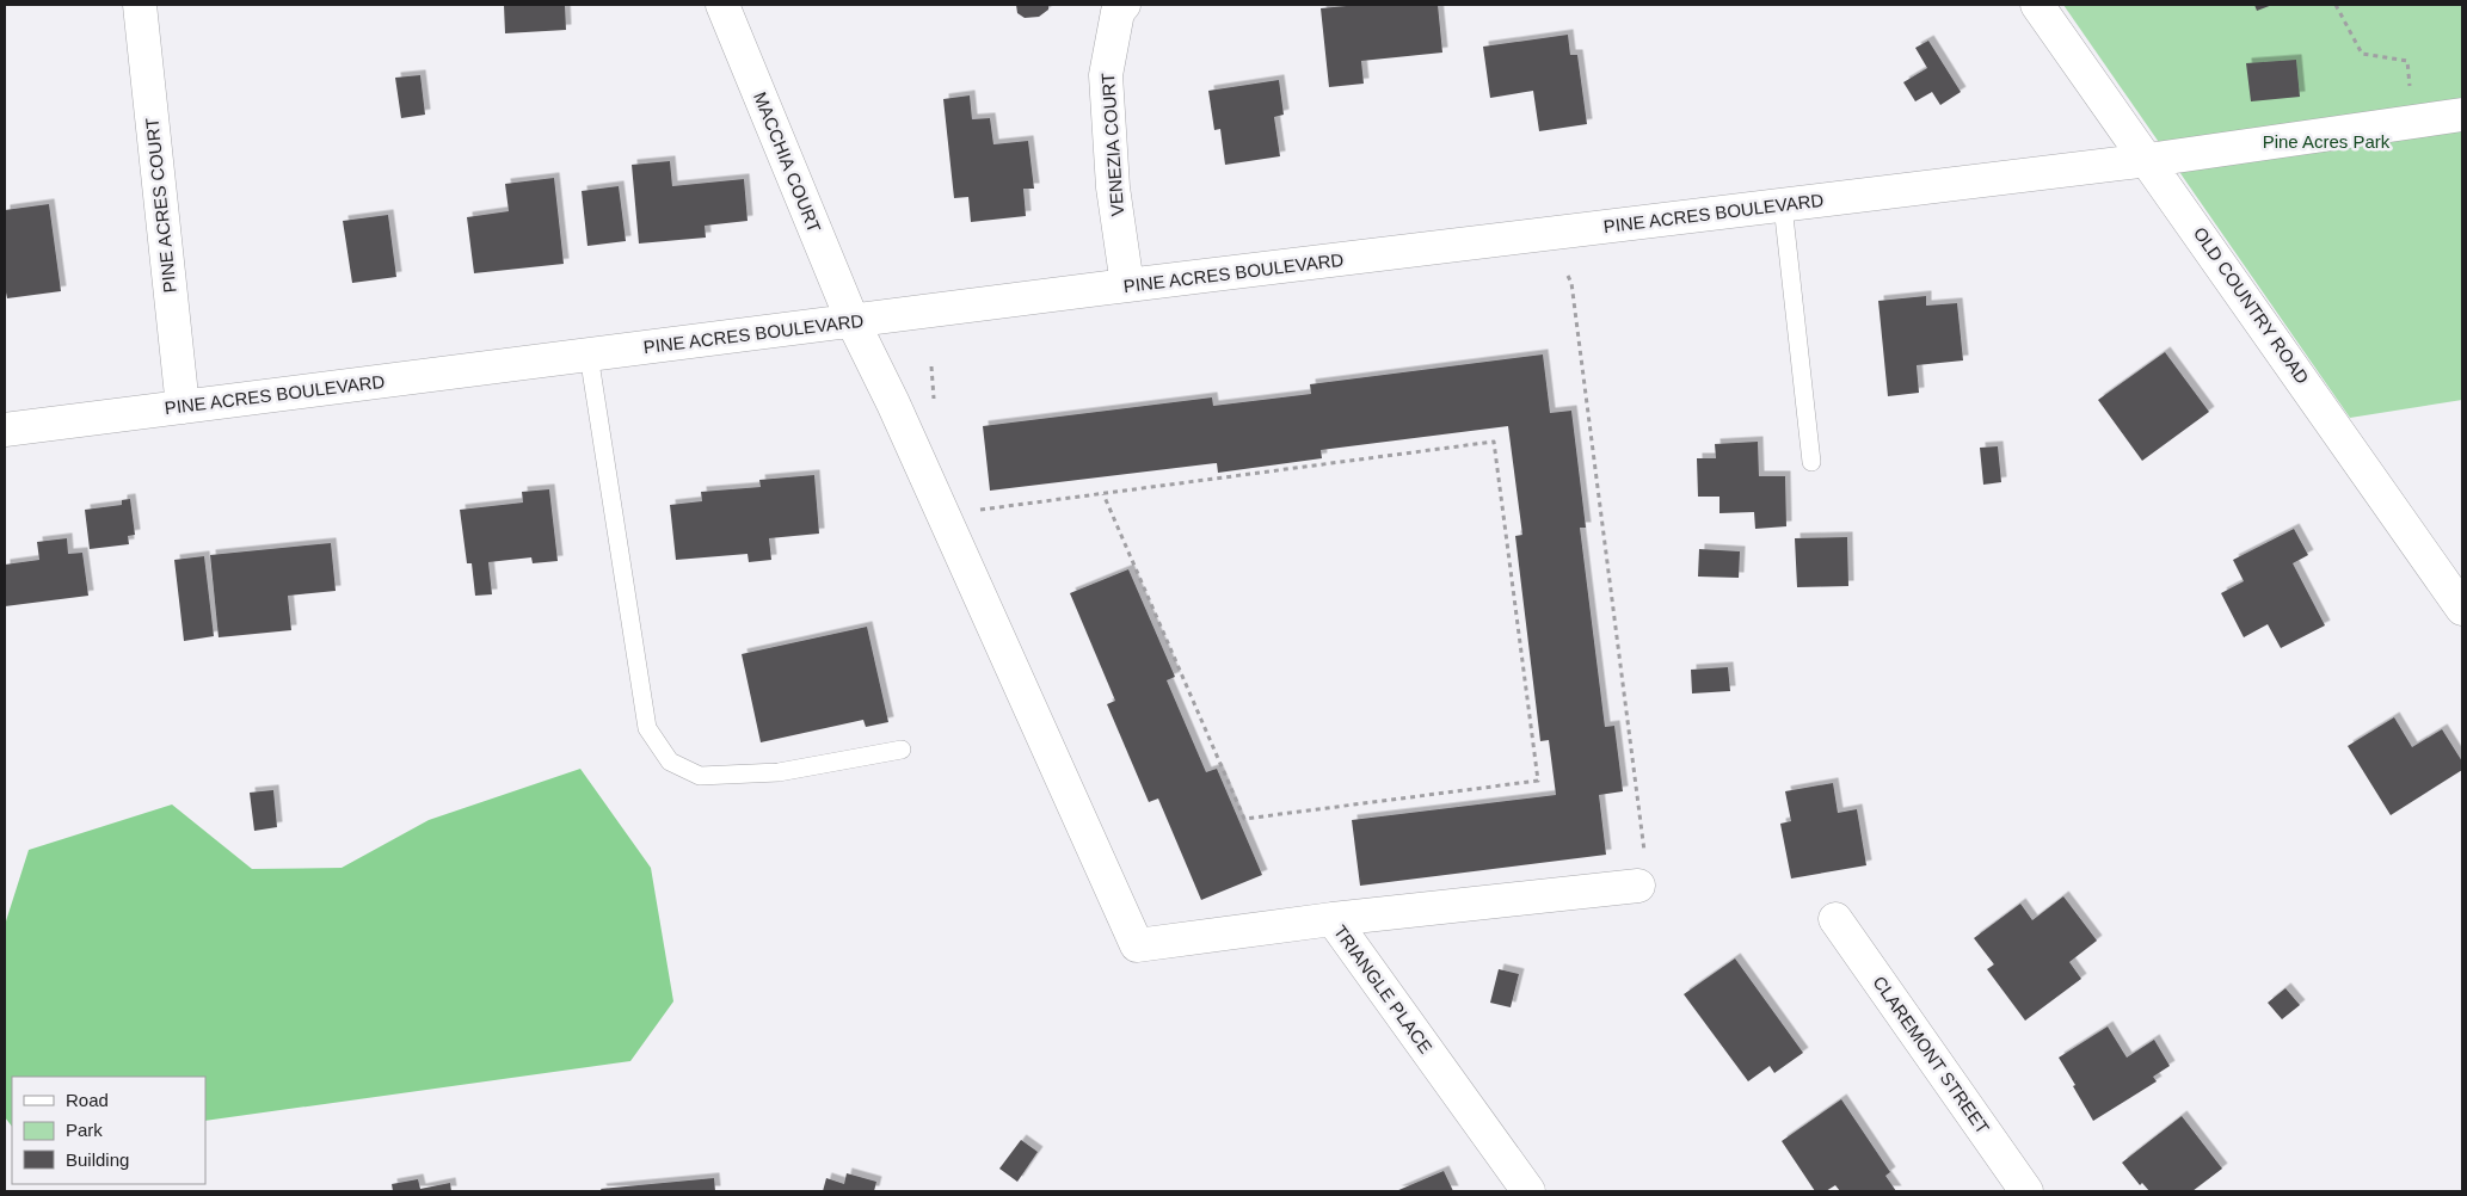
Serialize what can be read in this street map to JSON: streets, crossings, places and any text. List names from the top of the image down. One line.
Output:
{"streets":{"street":["VENEZIA COURT","MACCHIA COURT","PINE ACRES COURT","PINE ACRES BOULEVARD","OLD COUNTRY ROAD","TRIANGLE PLACE","CLAREMONT STREET"]},"crossings":[["VENEZIA COURT","PINE ACRES BOULEVARD"],["MACCHIA COURT","PINE ACRES BOULEVARD"],["MACCHIA COURT","TRIANGLE PLACE"],["PINE ACRES COURT","PINE ACRES BOULEVARD"],["PINE ACRES BOULEVARD","OLD COUNTRY ROAD"]],"parks":["Pine Acres Park"],"legend":["Road","Park","Building"]}
